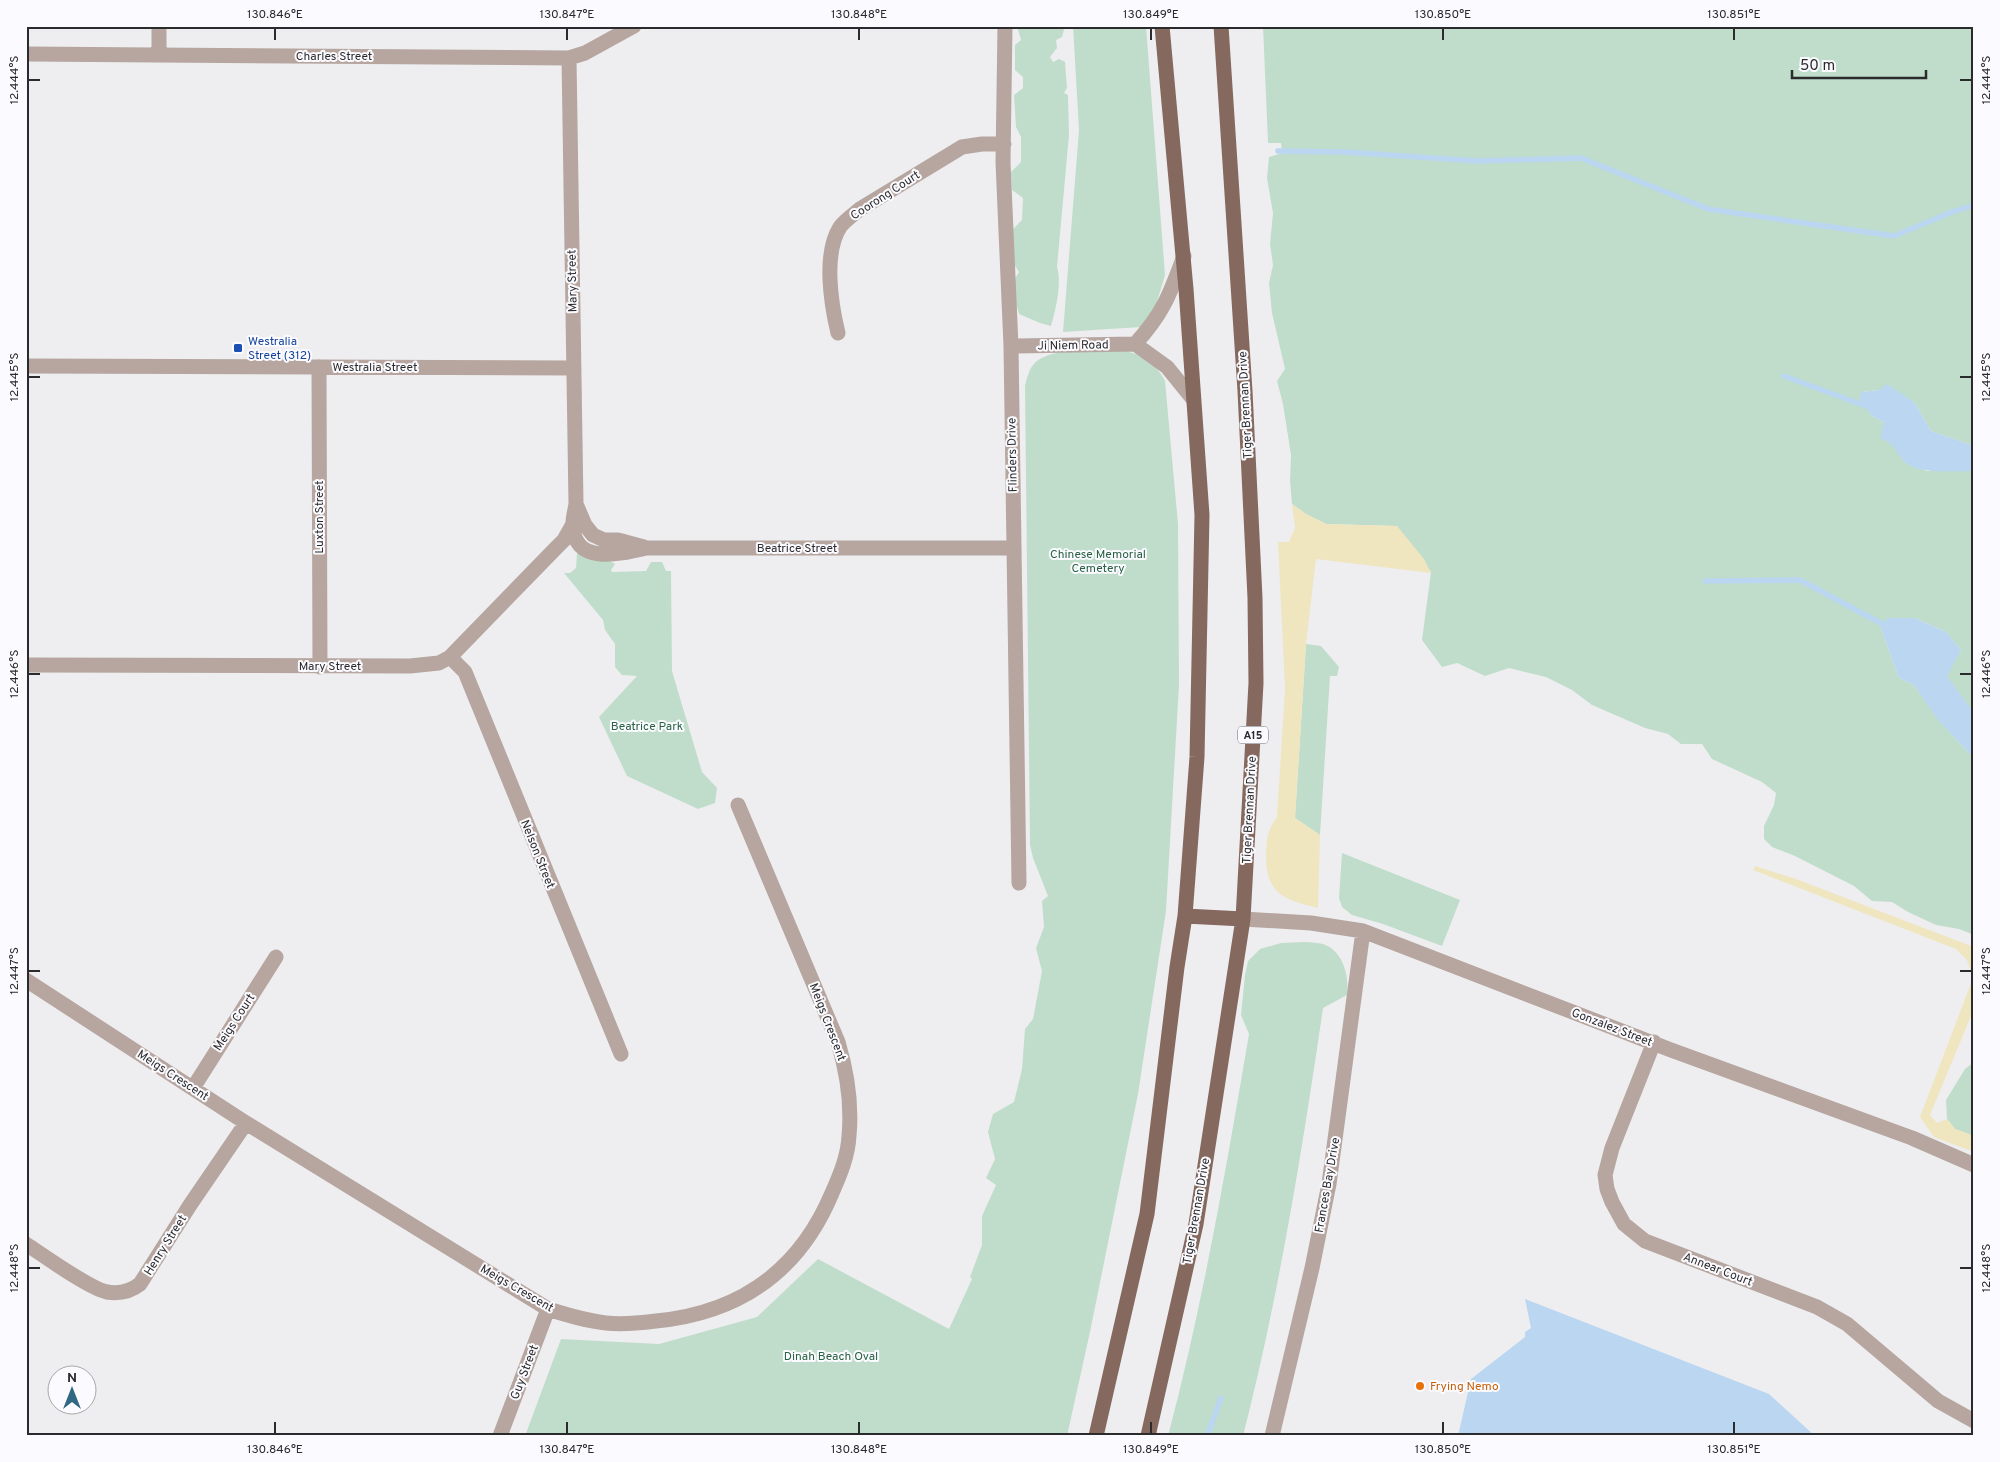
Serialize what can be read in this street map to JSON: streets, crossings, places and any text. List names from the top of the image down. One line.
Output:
{"streets":{"main road":["Tiger Brennan Drive","A15"],"street":["Charles Street","Coorong Court","Mary Street","Ji Niem Road","Westralia Street","Flinders Drive","Luxton Street","Beatrice Street","Nelson Street","Meigs Court","Meigs Crescent","Gonzalez Street","Frances Bay Drive","Henry Street","Annear Court","Guy Street"]},"crossings":[["Charles Street","Mary Street"],["Coorong Court","Flinders Drive"],["Mary Street","Westralia Street"],["Mary Street","Luxton Street"],["Mary Street","Beatrice Street"],["Mary Street","Nelson Street"],["Ji Niem Road","Flinders Drive"],["Westralia Street","Luxton Street"],["Tiger Brennan Drive","Gonzalez Street"],["Flinders Drive","Beatrice Street"],["Meigs Court","Meigs Crescent"],["Meigs Crescent","Henry Street"],["Meigs Crescent","Guy Street"],["Gonzalez Street","Frances Bay Drive"],["Gonzalez Street","Annear Court"]],"parks":["Chinese Memorial Cemetery","Beatrice Park","Dinah Beach Oval"],"places":{"transit":["Westralia Street (312)"],"other":["Frying Nemo"]},"scale_bar":"50 m","north":"top","coordinates":["130.846°E","130.847°E","130.848°E","130.849°E","130.850°E","130.851°E","12.444°S","12.445°S","12.446°S","12.447°S","12.448°S"]}
